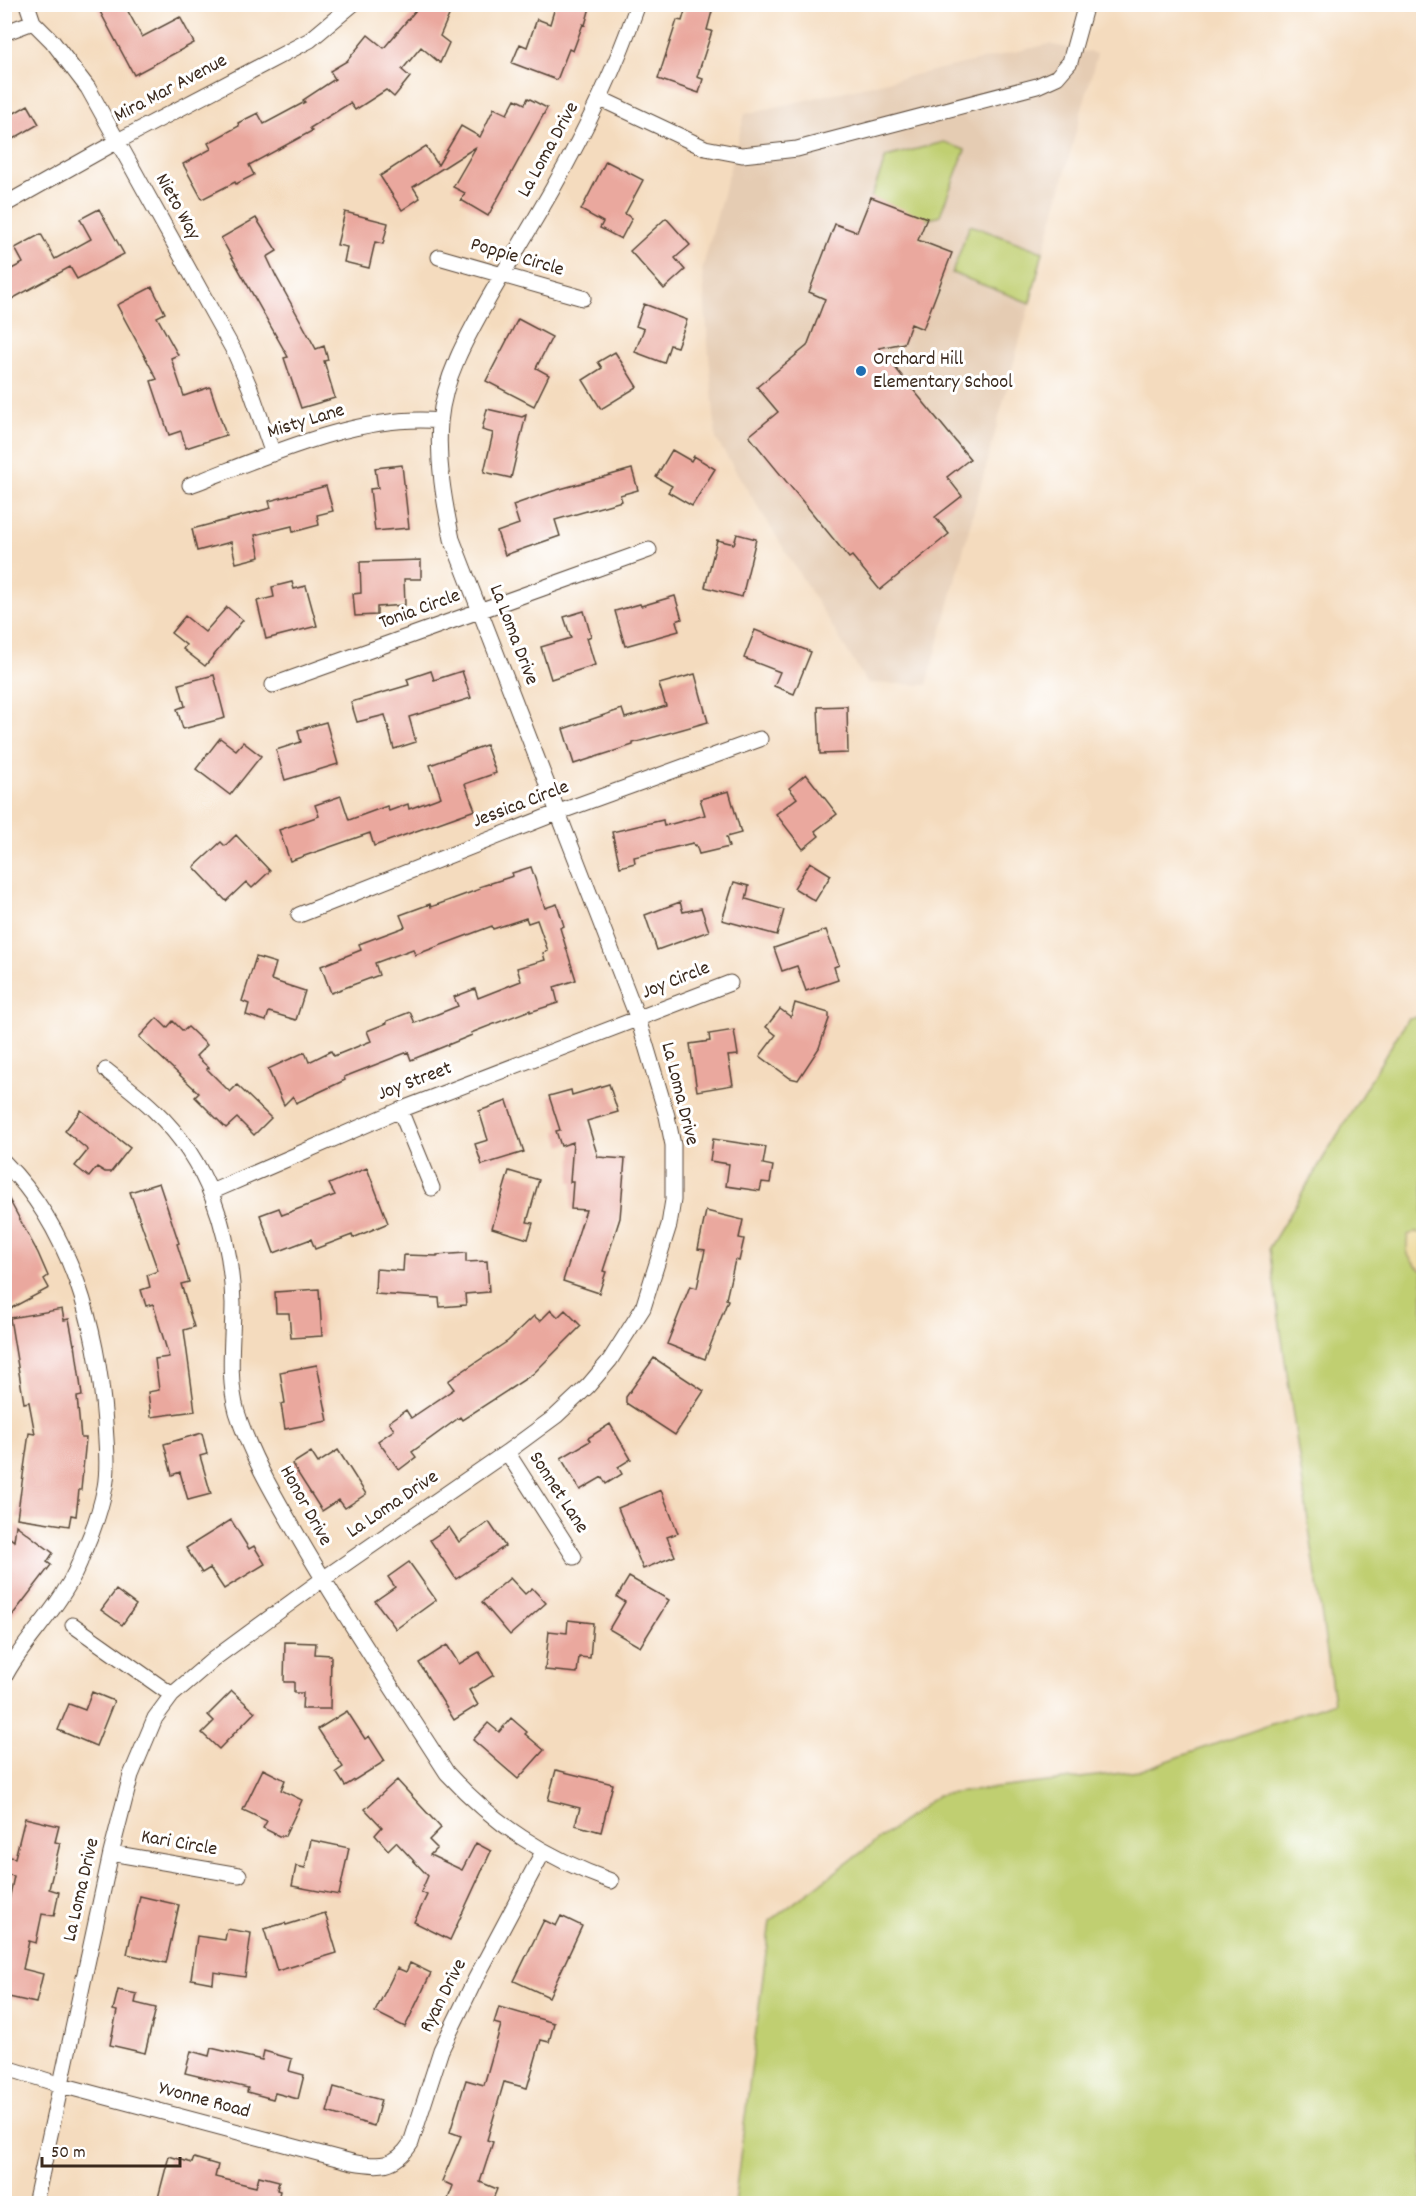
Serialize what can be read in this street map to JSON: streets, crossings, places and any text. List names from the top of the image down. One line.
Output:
{"streets":{"street":["Mira Mar Avenue","La Loma Drive","Nieto Way","Poppie Circle","Misty Lane","Tonia Circle","Jessica Circle","Joy Circle","Joy Street","Sonnet Lane","Honor Drive","Kari Circle","Ryan Drive","Yvonne Road"]},"crossings":[["Mira Mar Avenue","Nieto Way"],["La Loma Drive","Poppie Circle"],["La Loma Drive","Misty Lane"],["La Loma Drive","Tonia Circle"],["La Loma Drive","Jessica Circle"],["La Loma Drive","Joy Circle"],["La Loma Drive","Joy Street"],["La Loma Drive","Sonnet Lane"],["La Loma Drive","Honor Drive"],["La Loma Drive","Kari Circle"],["La Loma Drive","Yvonne Road"],["Nieto Way","Misty Lane"],["Joy Circle","Joy Street"],["Joy Street","Honor Drive"],["Honor Drive","Ryan Drive"],["Ryan Drive","Yvonne Road"]],"places":["Orchard Hill Elementary School"],"scale_bar":"50 m"}
